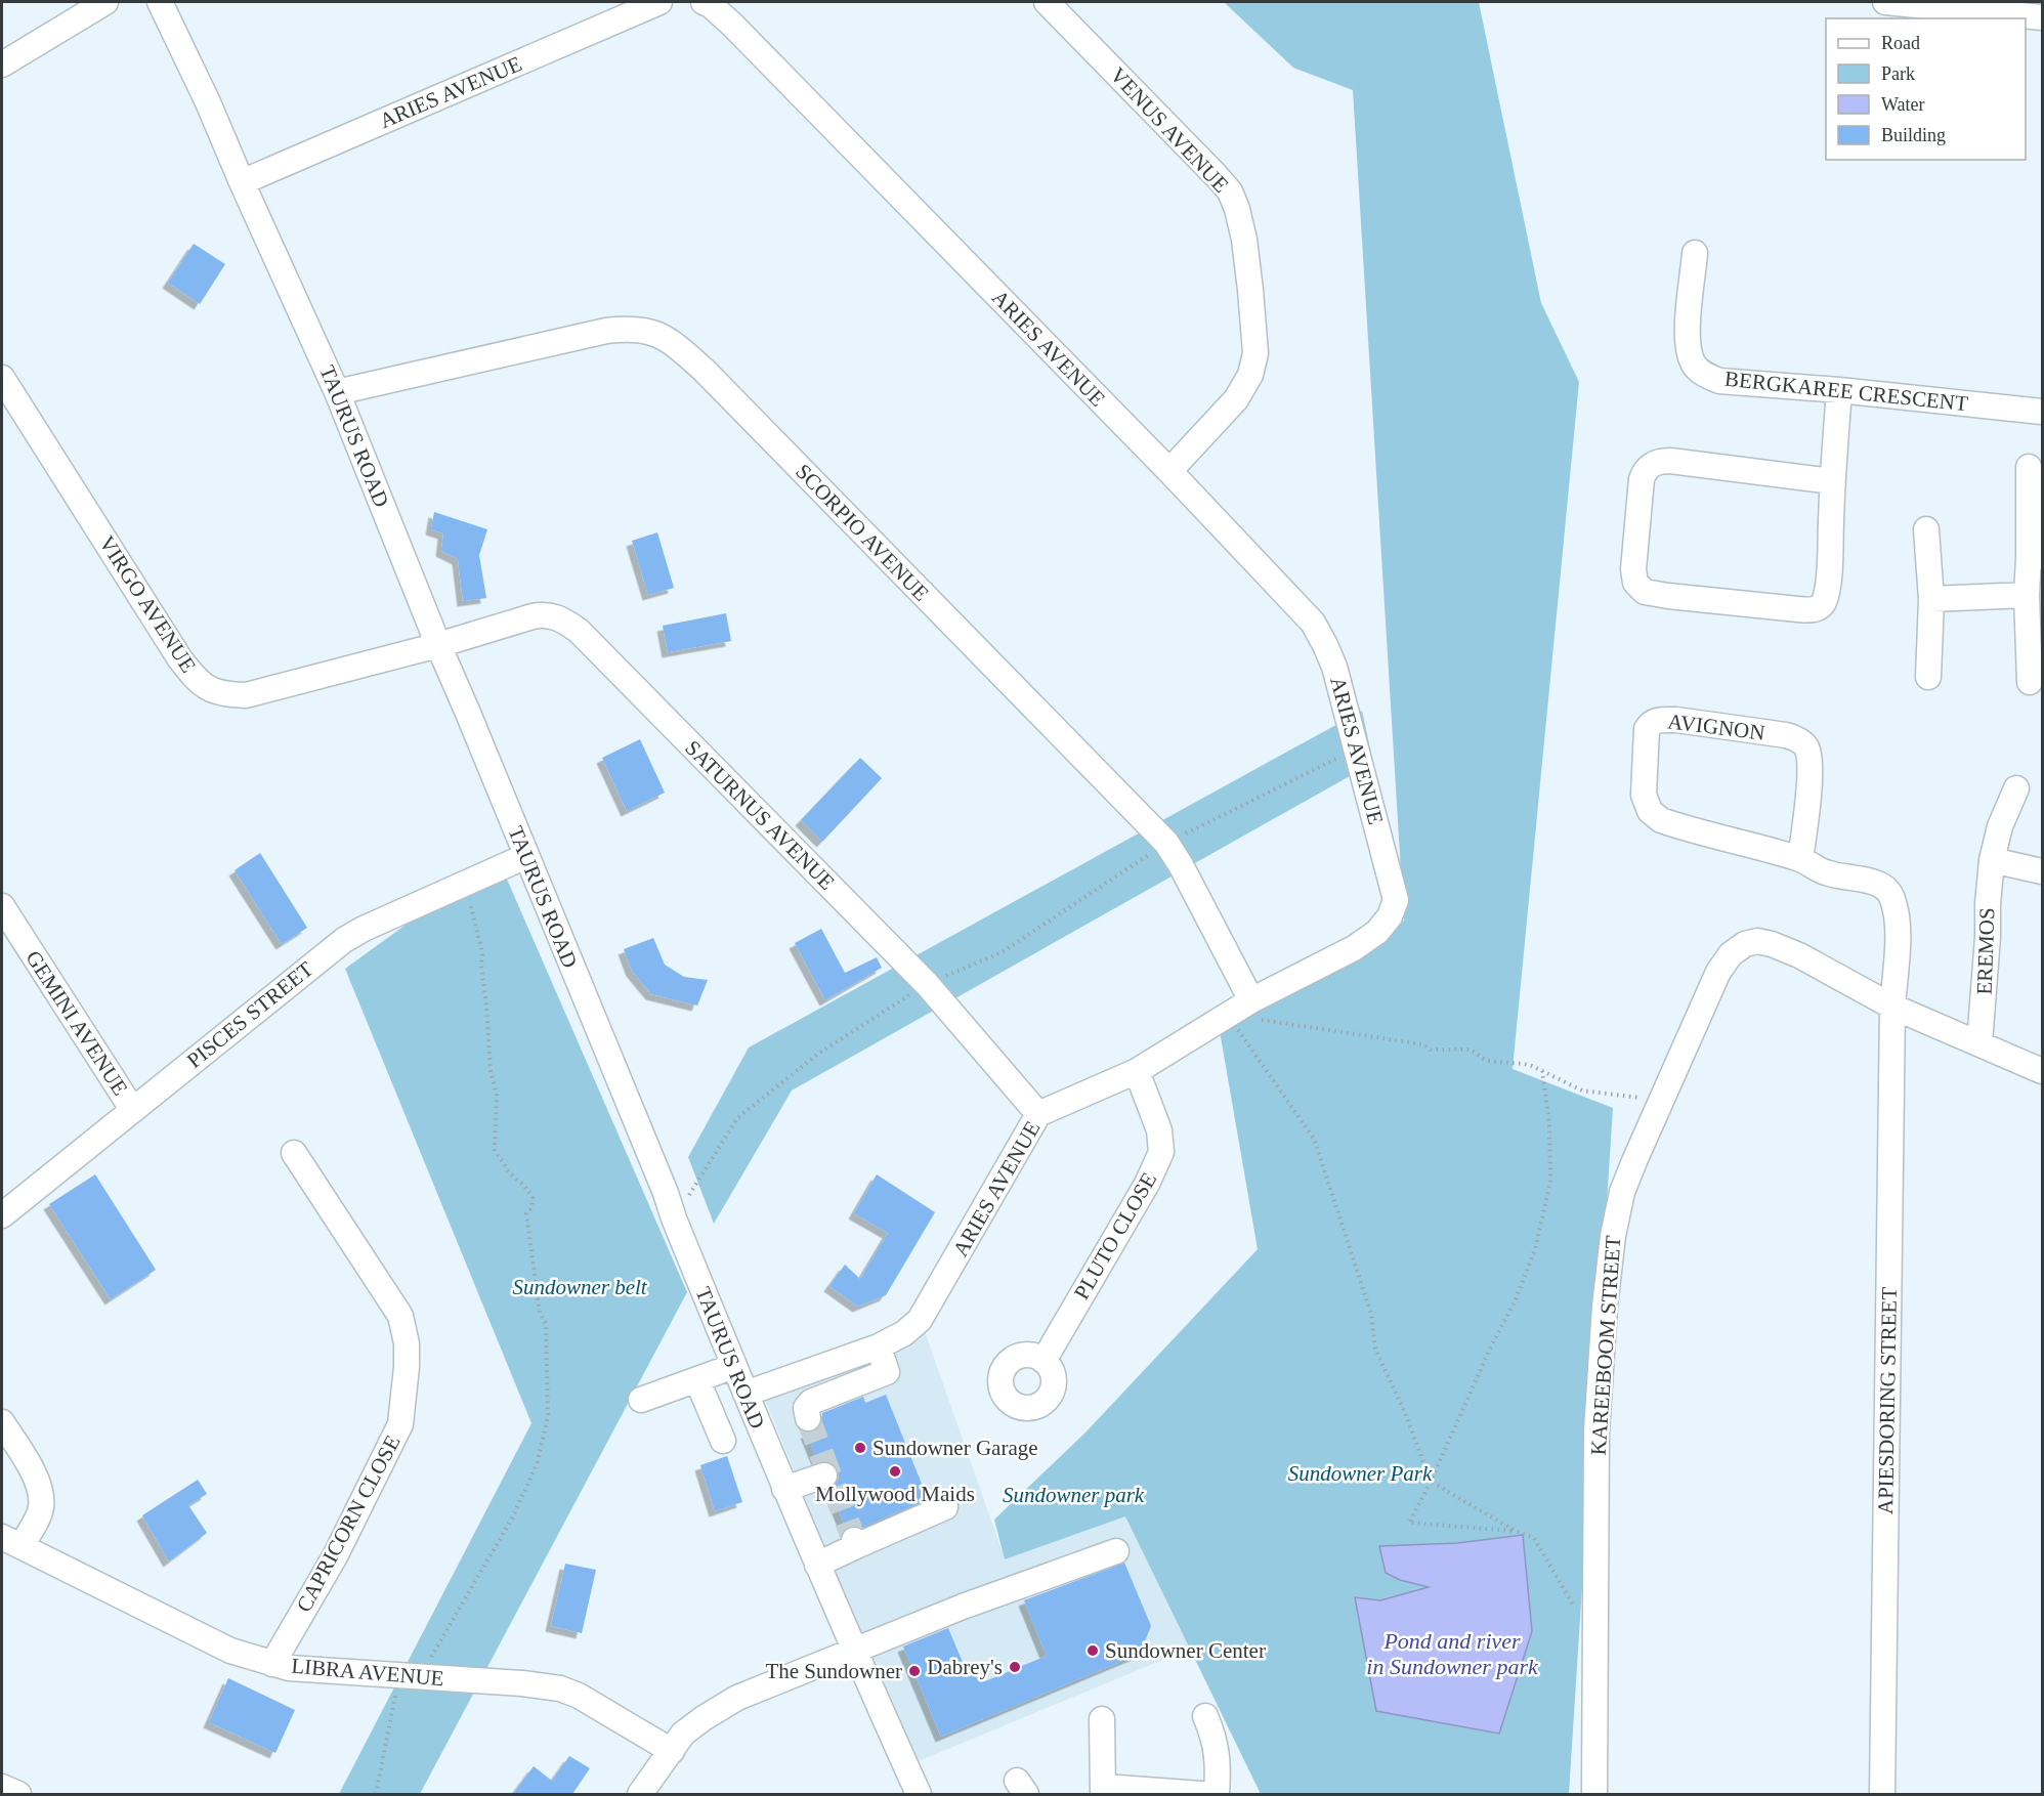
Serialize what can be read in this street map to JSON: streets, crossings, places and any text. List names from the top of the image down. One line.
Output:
{"streets":{"street":["ARIES AVENUE","VENUS AVENUE","BERGKAREE CRESCENT","TAURUS ROAD","SCORPIO AVENUE","VIRGO AVENUE","AVIGNON","SATURNUS AVENUE","EREMOS","PISCES STREET","GEMINI AVENUE","PLUTO CLOSE","KAREEBOOM STREET","APIESDORING STREET","CAPRICORN CLOSE","LIBRA AVENUE"]},"crossings":[["ARIES AVENUE","VENUS AVENUE"],["ARIES AVENUE","TAURUS ROAD"],["ARIES AVENUE","SCORPIO AVENUE"],["ARIES AVENUE","SATURNUS AVENUE"],["ARIES AVENUE","PLUTO CLOSE"],["TAURUS ROAD","SCORPIO AVENUE"],["TAURUS ROAD","VIRGO AVENUE"],["TAURUS ROAD","SATURNUS AVENUE"],["TAURUS ROAD","PISCES STREET"],["VIRGO AVENUE","SATURNUS AVENUE"],["AVIGNON","KAREEBOOM STREET"],["AVIGNON","APIESDORING STREET"],["EREMOS","KAREEBOOM STREET"],["PISCES STREET","GEMINI AVENUE"],["KAREEBOOM STREET","APIESDORING STREET"],["CAPRICORN CLOSE","LIBRA AVENUE"]],"water":["Pond and river in Sundowner park"],"parks":["Sundowner belt","Sundowner Park","Sundowner park"],"places":["Sundowner Garage","Mollywood Maids","Sundowner Center","Dabrey's","The Sundowner"],"legend":["Road","Park","Water","Building"]}
